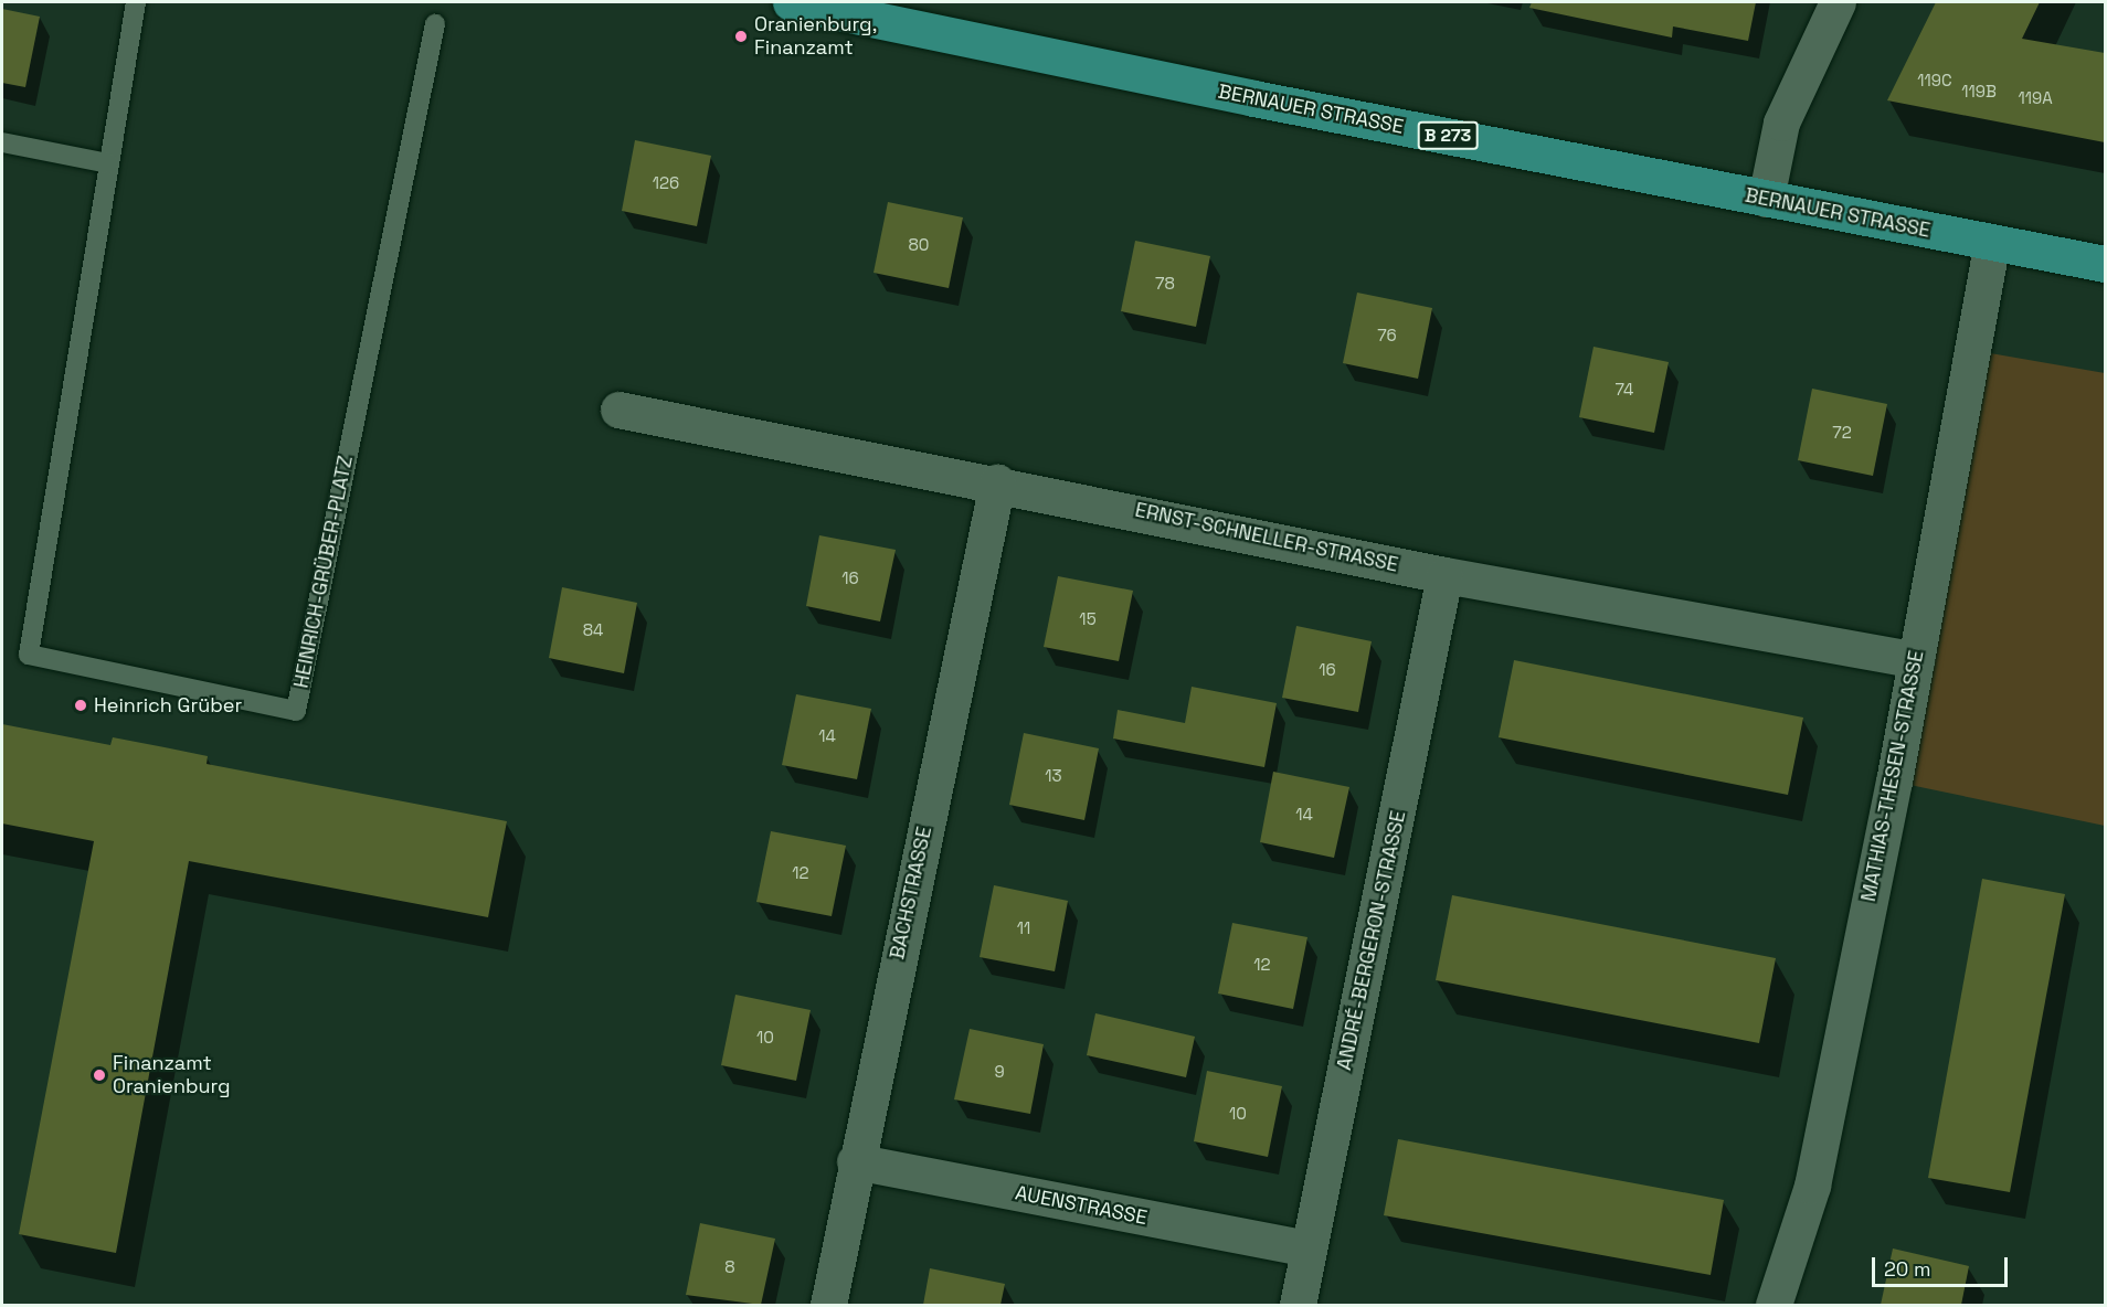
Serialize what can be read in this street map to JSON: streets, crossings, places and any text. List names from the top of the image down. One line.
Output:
{"streets":{"main road":["BERNAUER STRASSE","B 273"],"street":["ERNST-SCHNELLER-STRASSE","MATHIAS-THESEN-STRASSE","BACHSTRASSE","ANDRÉ-BERGERON-STRASSE","AUENSTRASSE"],"lane":["HEINRICH-GRÜBER-PLATZ"]},"crossings":[["BERNAUER STRASSE","MATHIAS-THESEN-STRASSE"],["ERNST-SCHNELLER-STRASSE","MATHIAS-THESEN-STRASSE"],["ERNST-SCHNELLER-STRASSE","BACHSTRASSE"],["ERNST-SCHNELLER-STRASSE","ANDRÉ-BERGERON-STRASSE"],["BACHSTRASSE","AUENSTRASSE"],["ANDRÉ-BERGERON-STRASSE","AUENSTRASSE"]],"places":["Oranienburg, Finanzamt","Heinrich Grüber","Finanzamt Oranienburg"],"house_numbers":["119C","119B","119A","126","80","78","76","74","72","16","15","84","16","14","13","14","12","11","12","10","9","10","8"],"scale_bar":"20 m"}
